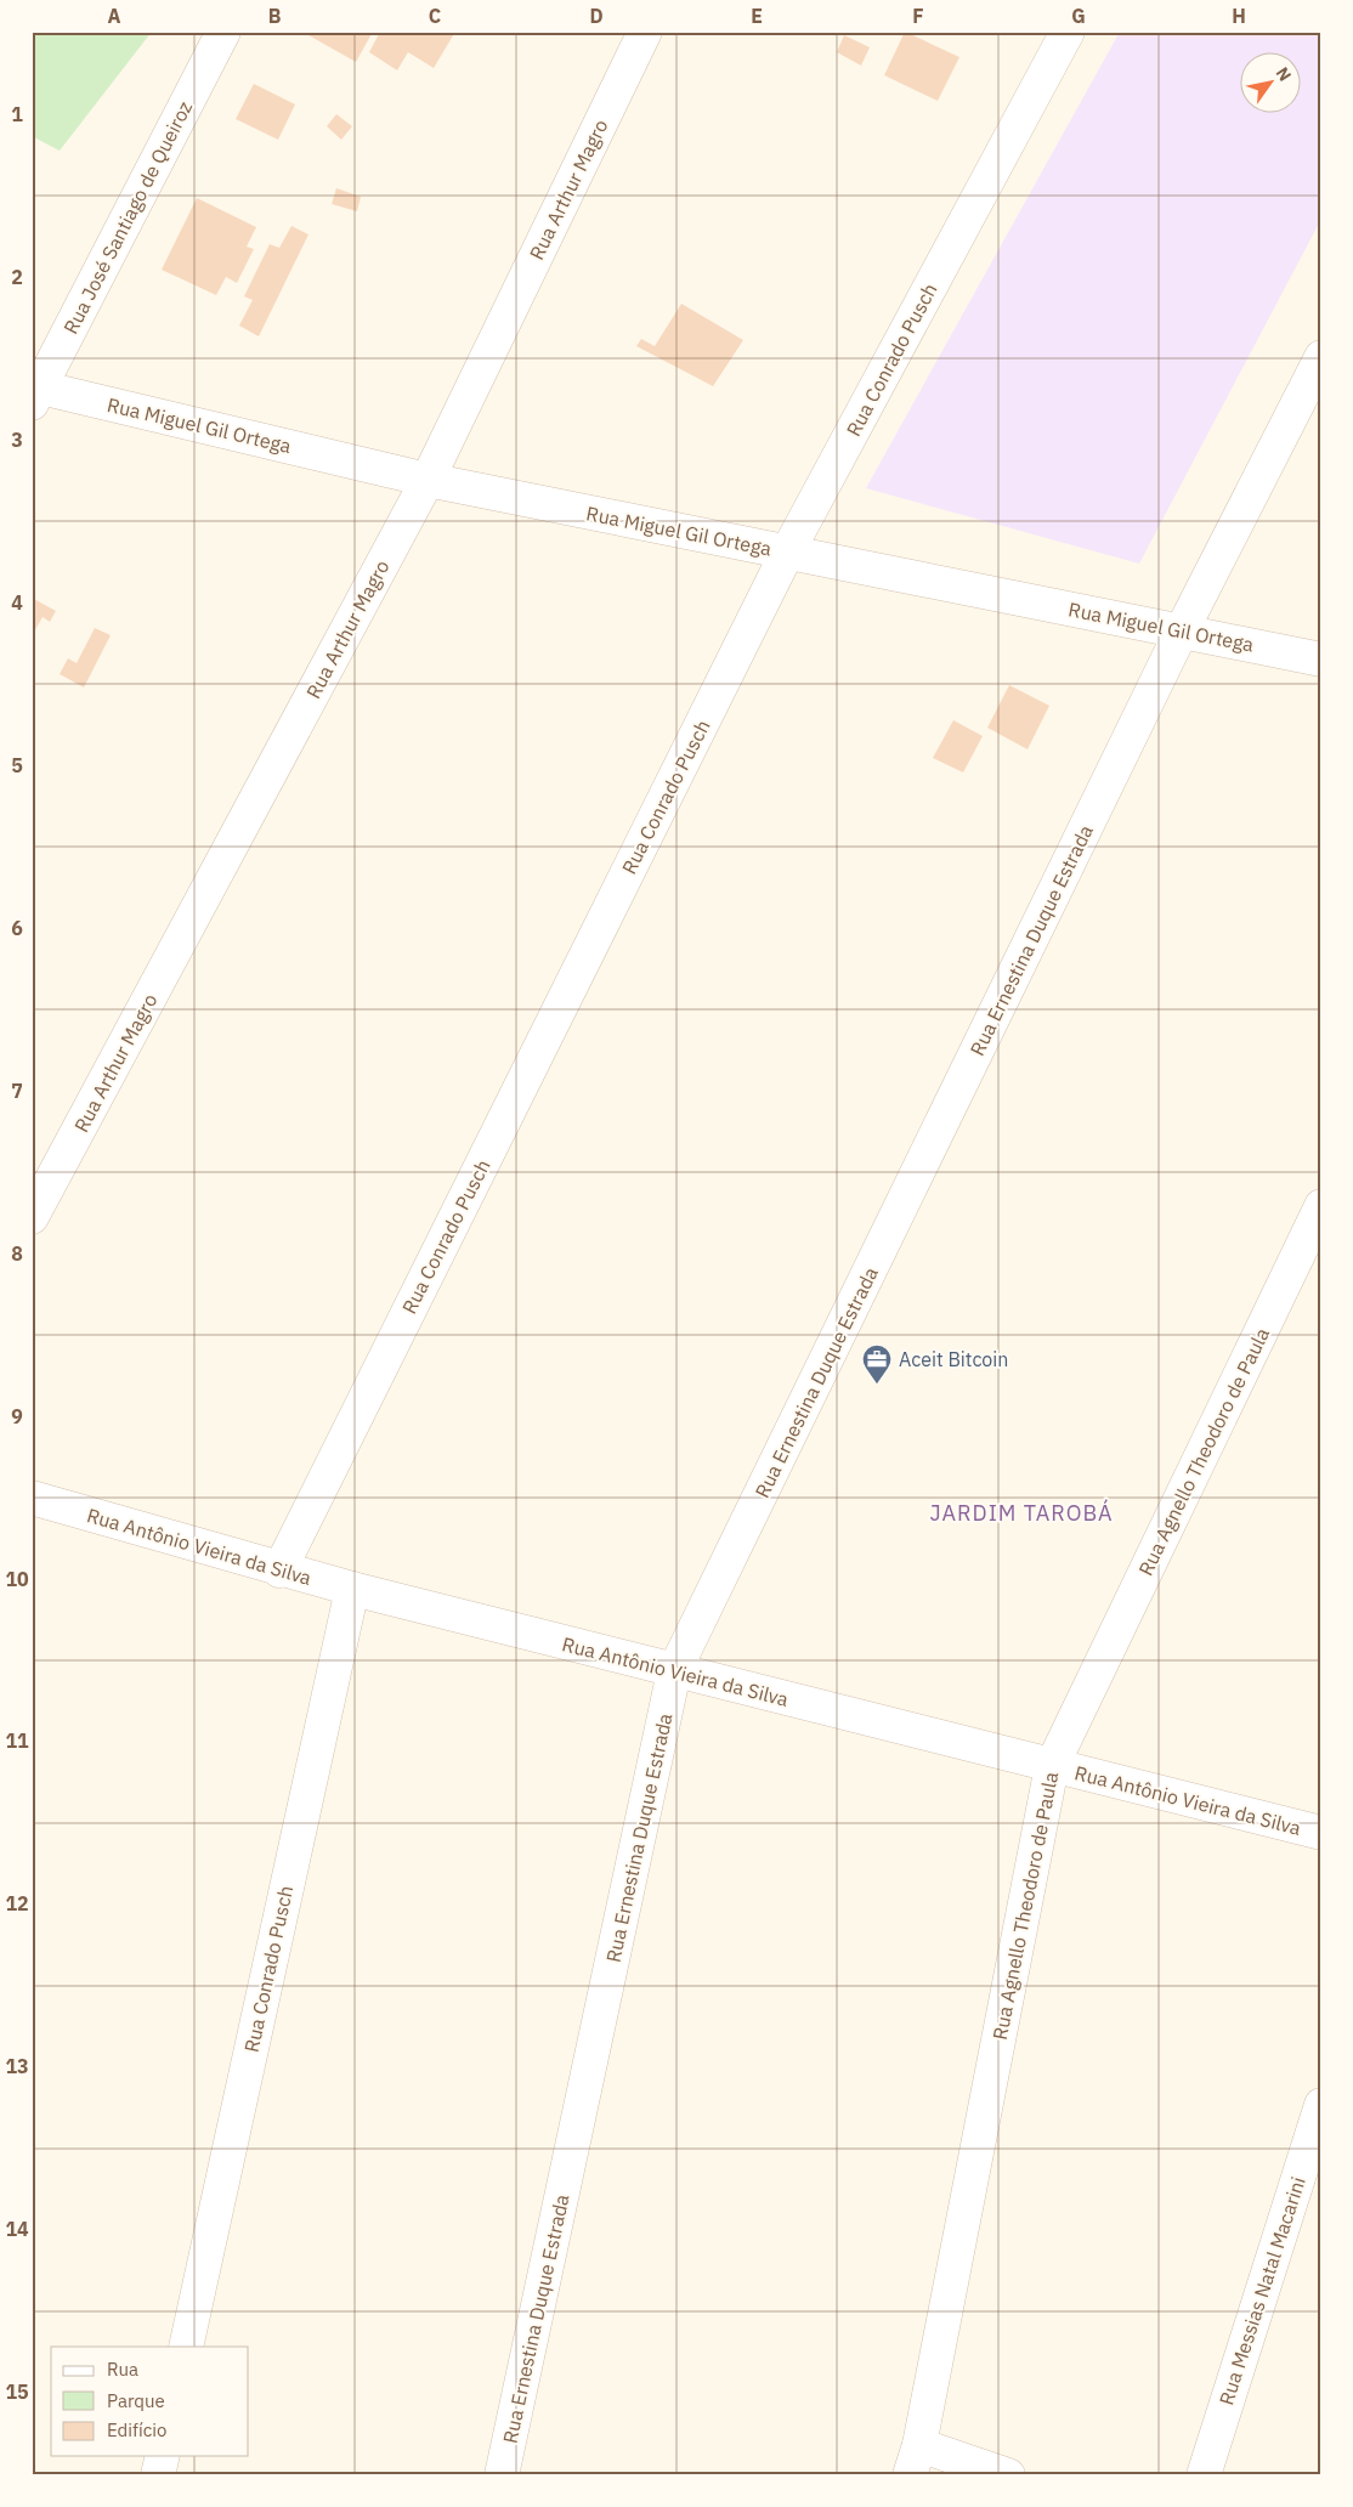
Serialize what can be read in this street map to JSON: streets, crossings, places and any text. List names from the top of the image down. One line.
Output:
{"streets":{"street":["Rua Arthur Magro","Rua José Santiago de Queiroz","Rua Conrado Pusch","Rua Miguel Gil Ortega","Rua Ernestina Duque Estrada","Rua Agnello Theodoro de Paula","Rua Antônio Vieira da Silva","Rua Messias Natal Macarini"]},"crossings":[["Rua Arthur Magro","Rua Miguel Gil Ortega"],["Rua José Santiago de Queiroz","Rua Miguel Gil Ortega"],["Rua Conrado Pusch","Rua Miguel Gil Ortega"],["Rua Conrado Pusch","Rua Antônio Vieira da Silva"],["Rua Miguel Gil Ortega","Rua Ernestina Duque Estrada"],["Rua Ernestina Duque Estrada","Rua Antônio Vieira da Silva"],["Rua Agnello Theodoro de Paula","Rua Antônio Vieira da Silva"]],"districts":["JARDIM TAROBÁ"],"places":{"office":["Aceit Bitcoin"]},"legend":["Rua","Parque","Edifício"],"north":"top right","grid":{"columns":["A","B","C","D","E","F","G","H"],"rows":["1","2","3","4","5","6","7","8","9","10","11","12","13","14","15"]}}
